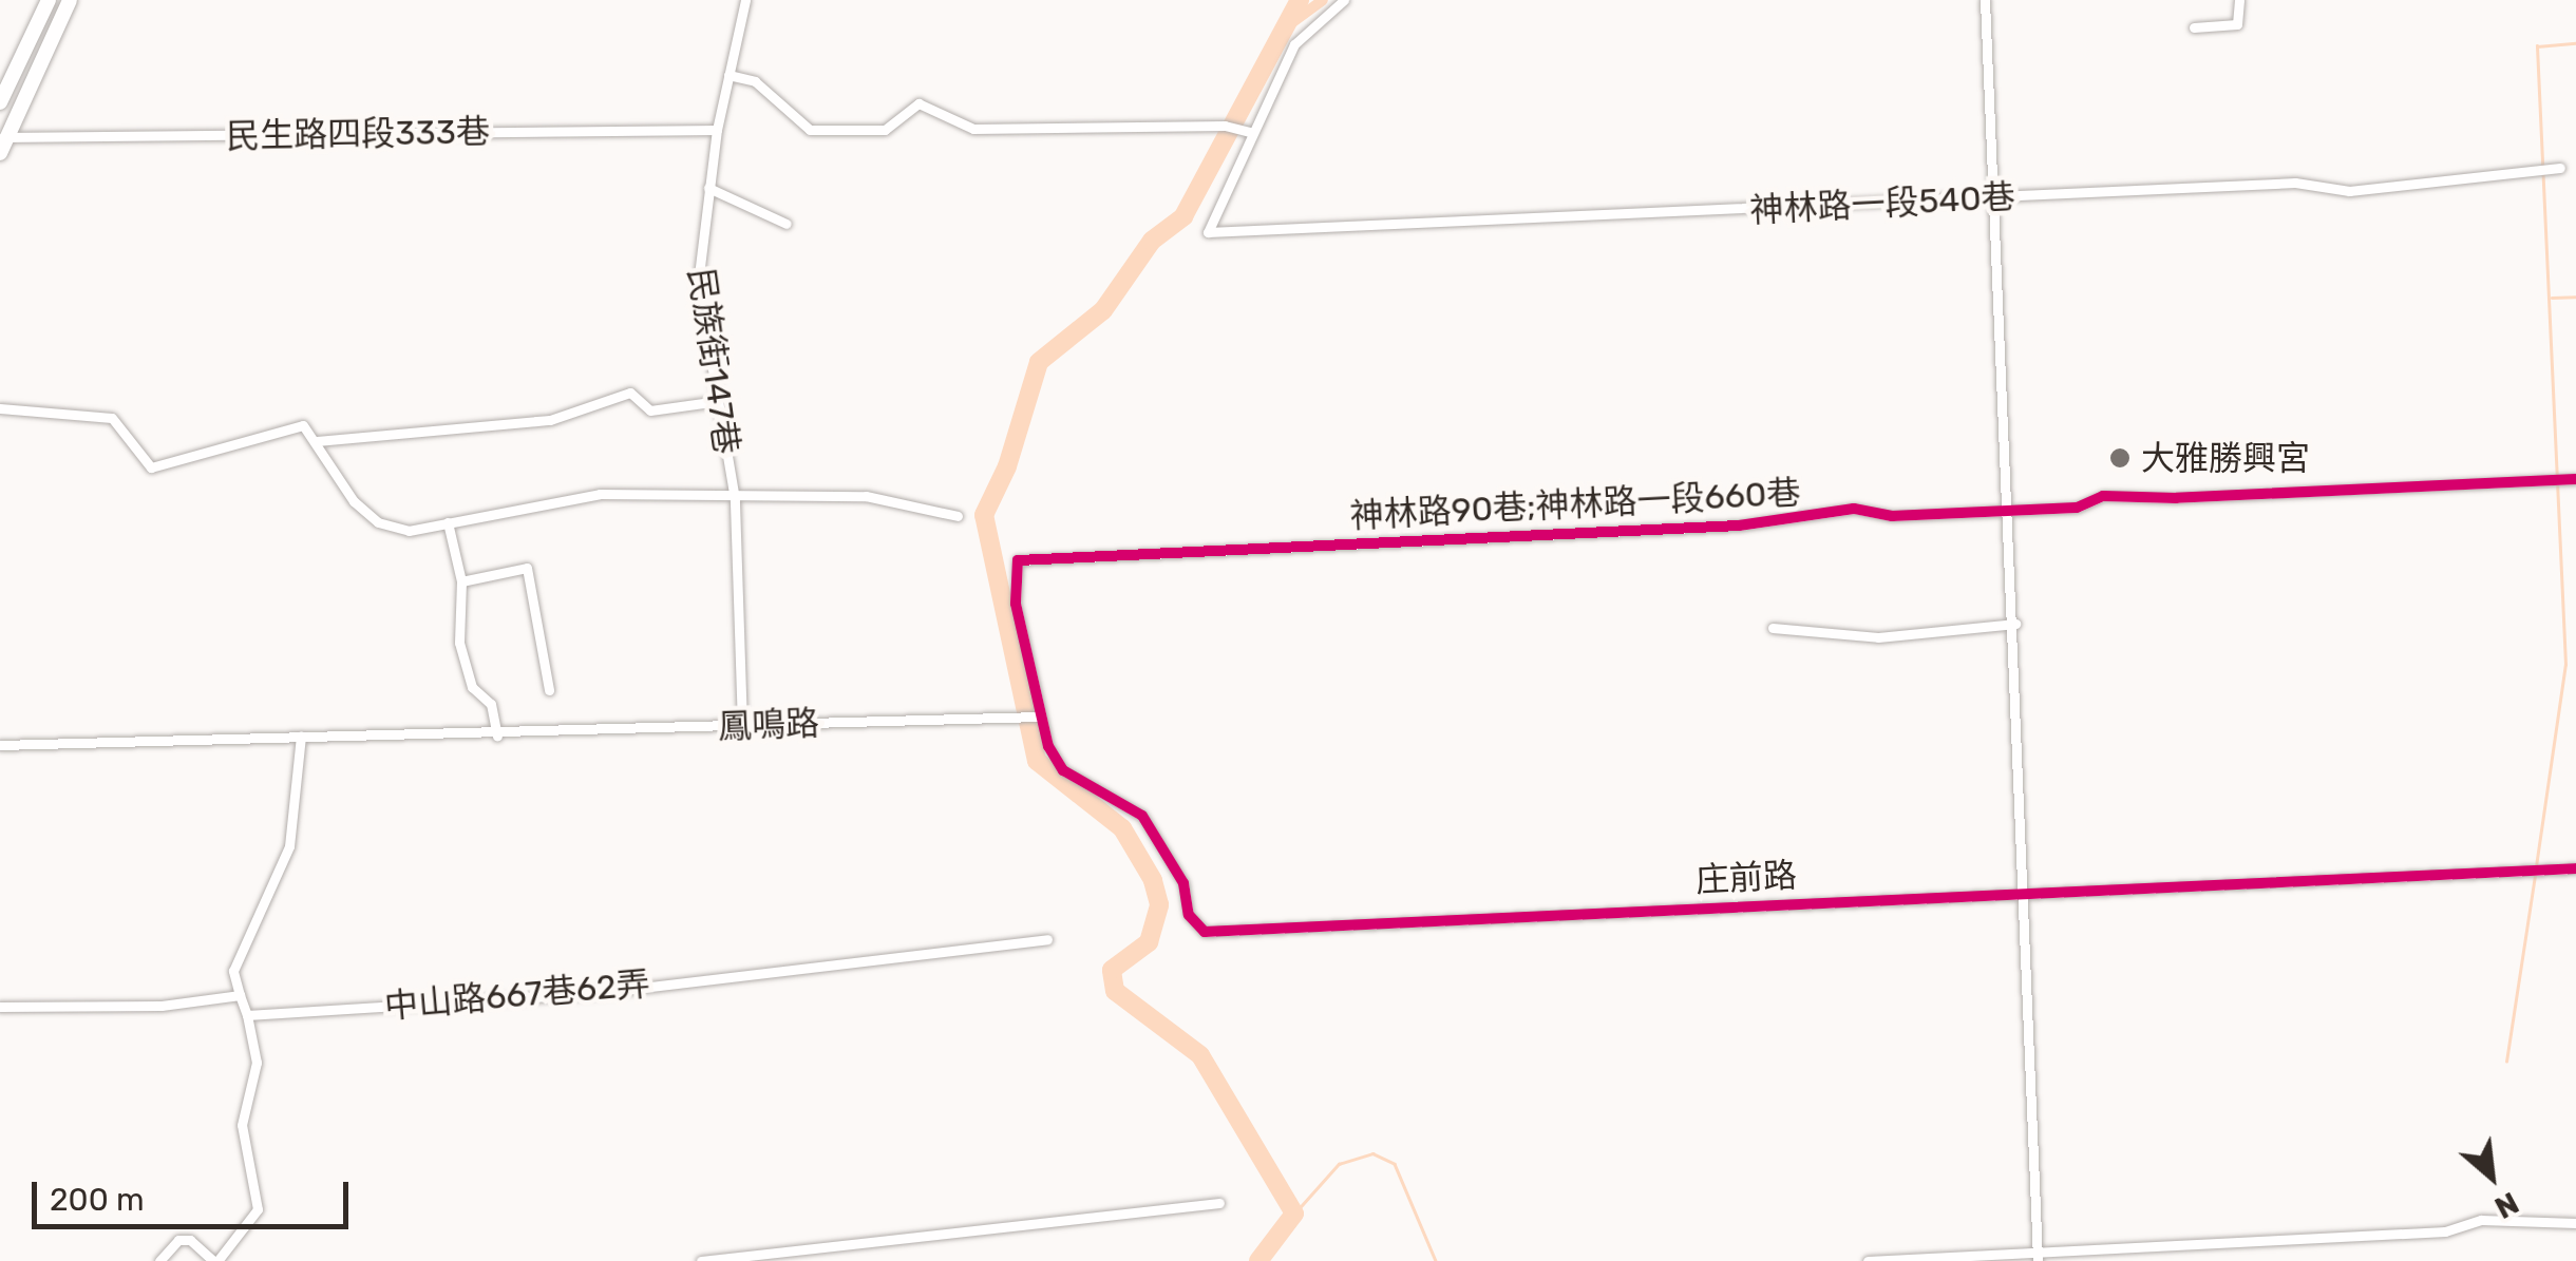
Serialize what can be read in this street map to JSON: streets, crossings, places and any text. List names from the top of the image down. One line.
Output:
{"streets":{"street":["民生路四段333巷","神林路一段540巷","民族街147巷","神林路90巷;神林路一段660巷","鳳鳴路","庄前路","中山路667巷62弄"]},"crossings":[["民生路四段333巷","民族街147巷"],["民族街147巷","鳳鳴路"],["神林路90巷;神林路一段660巷","鳳鳴路"],["神林路90巷;神林路一段660巷","庄前路"],["鳳鳴路","庄前路"]],"places":["大雅勝興宮"],"scale_bar":"200 m","north":"bottom right"}
